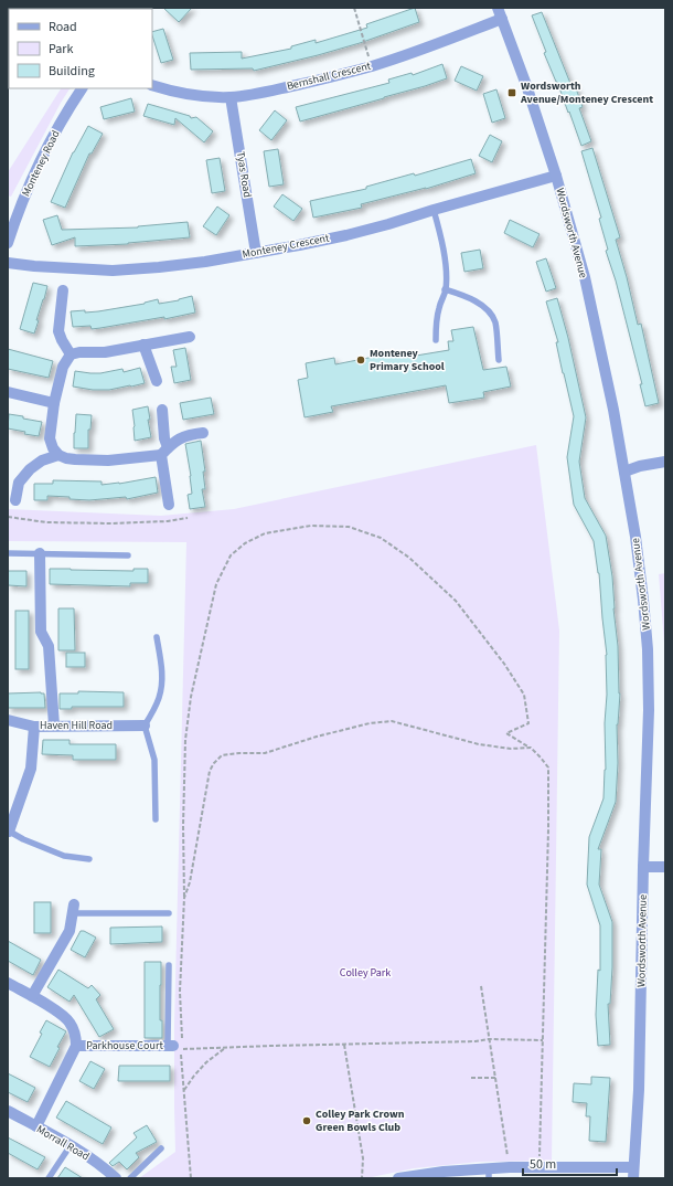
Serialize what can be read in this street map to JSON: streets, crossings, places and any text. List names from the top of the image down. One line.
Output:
{"streets":{"street":["Bernshall Crescent","Monteney Road","Tyas Road","Wordsworth Avenue","Monteney Crescent","Haven Hill Road","Parkhouse Court","Morrall Road"]},"crossings":[["Bernshall Crescent","Tyas Road"],["Bernshall Crescent","Wordsworth Avenue"],["Tyas Road","Monteney Crescent"],["Wordsworth Avenue","Monteney Crescent"]],"parks":["Colley Park"],"places":{"transit":["Wordsworth Avenue/Monteney Crescent"],"other":["Monteney Primary School","Colley Park Crown Green Bowls Club"]},"legend":["Road","Park","Building"],"scale_bar":"50 m"}
